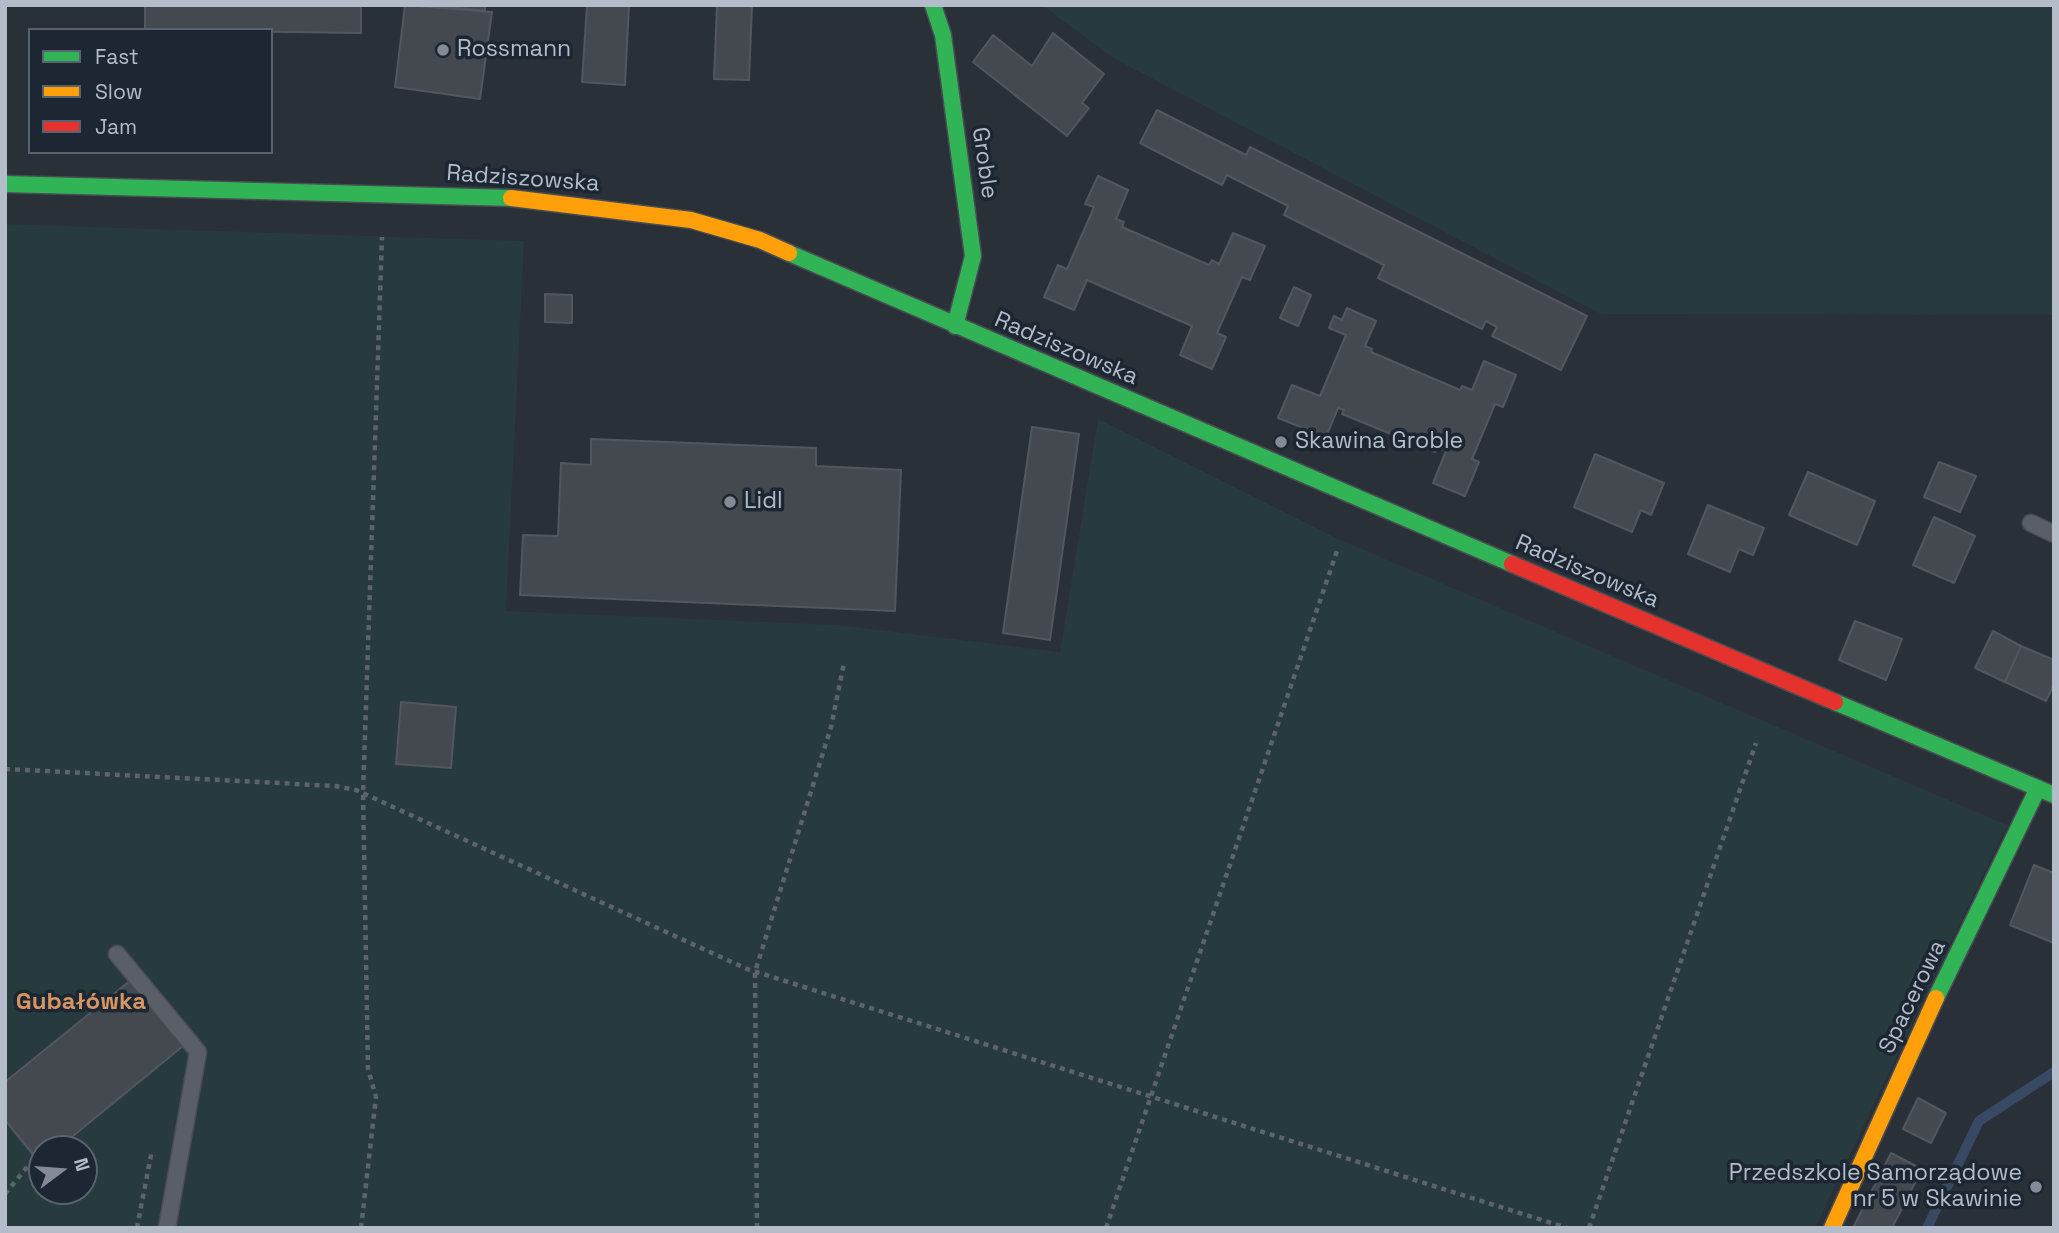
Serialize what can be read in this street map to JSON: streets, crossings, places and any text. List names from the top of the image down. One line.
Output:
{"streets":{"street":["Groble","Radziszowska","Spacerowa"]},"crossings":[["Groble","Radziszowska"],["Radziszowska","Spacerowa"]],"districts":["Gubałówka"],"places":["Rossmann","Skawina Groble","Lidl","Przedszkole Samorządowe nr 5 w Skawinie"],"legend":["Fast","Slow","Jam"],"north":"right"}
